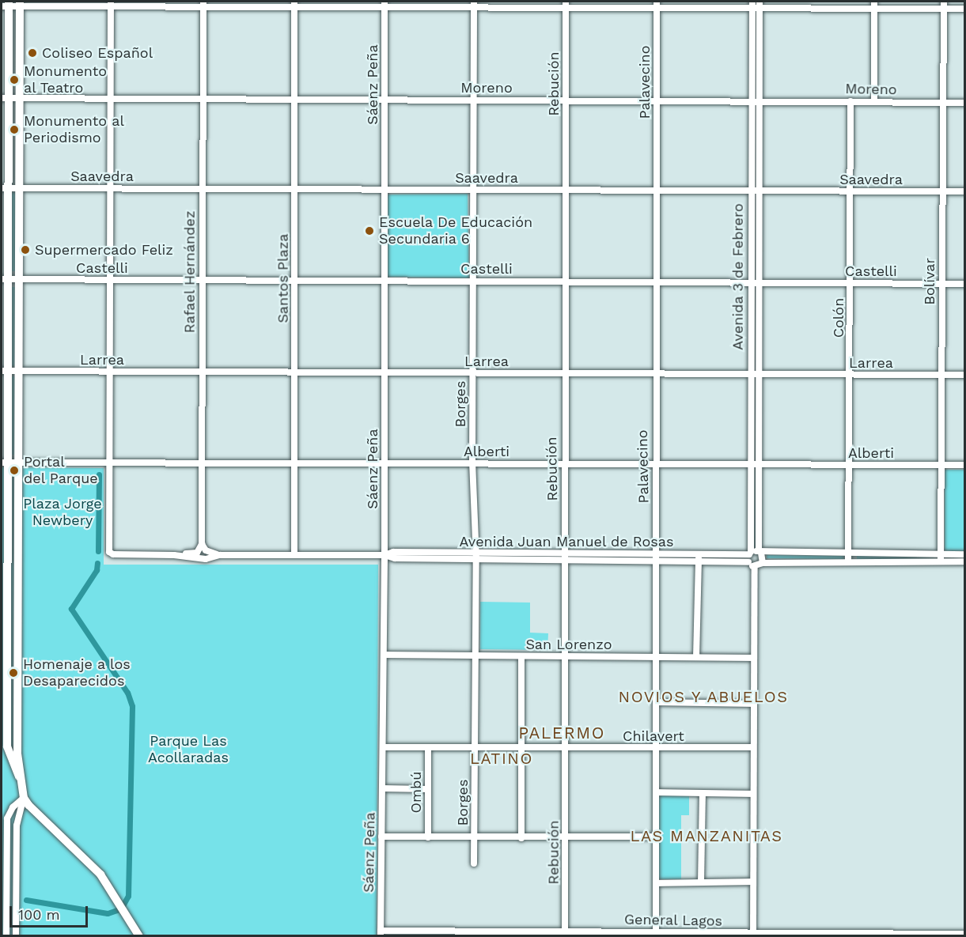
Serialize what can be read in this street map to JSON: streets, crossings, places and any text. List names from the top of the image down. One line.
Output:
{"streets":{"street":["Palavecino","Rebución","Sáenz Peña","Moreno","Saavedra","Castelli","Rafael Hernández","Avenida 3 de Febrero","Santos Plaza","Bolívar","Colón","Larrea","Borges","Alberti","Avenida Juan Manuel de Rosas","San Lorenzo","Chilavert","Ombú","General Lagos"]},"crossings":[["Palavecino","Moreno"],["Palavecino","Saavedra"],["Palavecino","Castelli"],["Palavecino","Larrea"],["Palavecino","Alberti"],["Palavecino","Avenida Juan Manuel de Rosas"],["Palavecino","San Lorenzo"],["Palavecino","Chilavert"],["Palavecino","General Lagos"],["Rebución","Moreno"],["Rebución","Saavedra"],["Rebución","Castelli"],["Rebución","Larrea"],["Rebución","Alberti"],["Rebución","Avenida Juan Manuel de Rosas"],["Rebución","San Lorenzo"],["Rebución","Chilavert"],["Rebución","General Lagos"],["Sáenz Peña","Moreno"],["Sáenz Peña","Saavedra"],["Sáenz Peña","Castelli"],["Sáenz Peña","Larrea"],["Sáenz Peña","Alberti"],["Sáenz Peña","Avenida Juan Manuel de Rosas"],["Sáenz Peña","San Lorenzo"],["Sáenz Peña","Chilavert"],["Sáenz Peña","General Lagos"],["Moreno","Rafael Hernández"],["Moreno","Avenida 3 de Febrero"],["Moreno","Santos Plaza"],["Moreno","Bolívar"],["Moreno","Colón"],["Moreno","Borges"],["Saavedra","Rafael Hernández"],["Saavedra","Avenida 3 de Febrero"],["Saavedra","Santos Plaza"],["Saavedra","Bolívar"],["Saavedra","Colón"],["Saavedra","Borges"],["Castelli","Rafael Hernández"],["Castelli","Avenida 3 de Febrero"],["Castelli","Santos Plaza"],["Castelli","Bolívar"],["Castelli","Colón"],["Castelli","Borges"],["Rafael Hernández","Larrea"],["Rafael Hernández","Alberti"],["Avenida 3 de Febrero","Larrea"],["Avenida 3 de Febrero","Alberti"],["Avenida 3 de Febrero","Avenida Juan Manuel de Rosas"],["Santos Plaza","Larrea"],["Santos Plaza","Alberti"],["Santos Plaza","Avenida Juan Manuel de Rosas"],["Bolívar","Larrea"],["Bolívar","Alberti"],["Colón","Larrea"],["Colón","Alberti"],["Larrea","Borges"],["Borges","Alberti"],["Borges","Avenida Juan Manuel de Rosas"],["Borges","San Lorenzo"],["Borges","Chilavert"],["Alberti","Avenida Juan Manuel de Rosas"],["Chilavert","Ombú"]],"districts":["NOVIOS Y ABUELOS","PALERMO","LATINO","LAS MANZANITAS"],"parks":["Plaza Jorge Newbery","Parque Las Acollaradas"],"places":["Coliseo Español","Monumento al Teatro","Monumento al Periodismo","Escuela De Educación Secundaria 6","Supermercado Feliz","Portal del Parque","Homenaje a los Desaparecidos"],"scale_bar":"100 m"}
